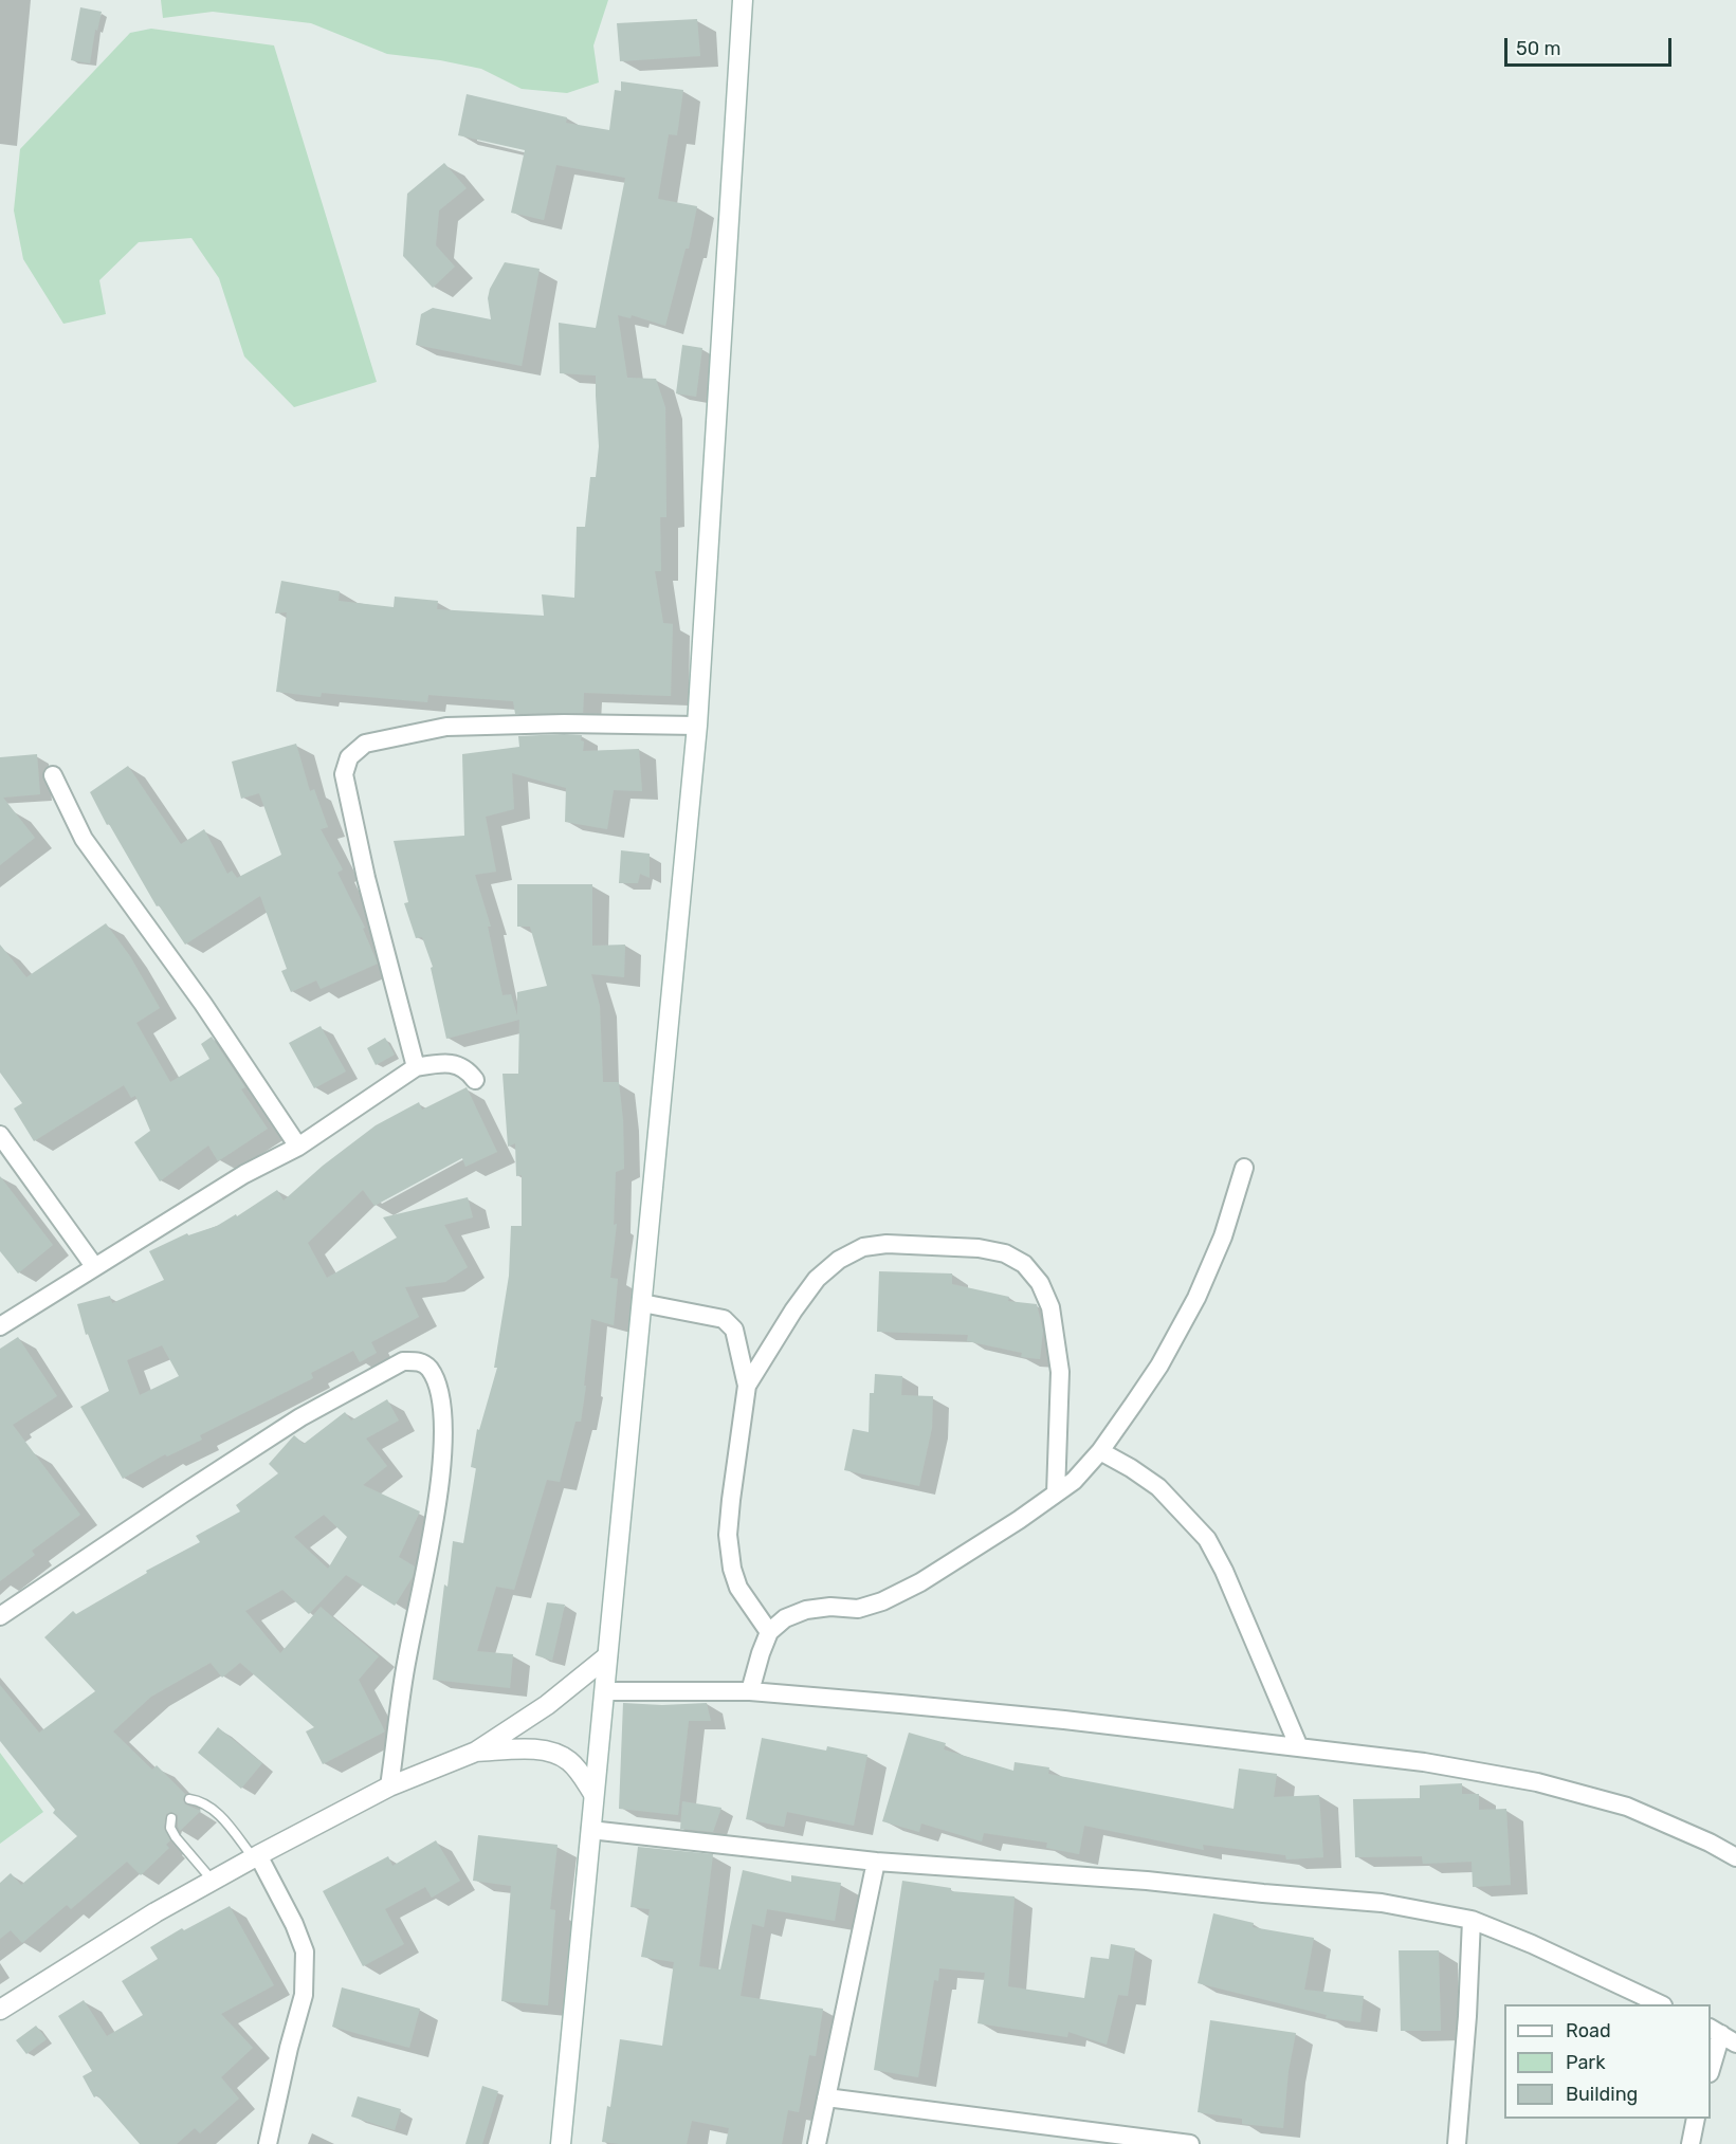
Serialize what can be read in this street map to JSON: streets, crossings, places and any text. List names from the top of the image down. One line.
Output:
{"legend":["Road","Park","Building"],"scale_bar":"50 m"}
